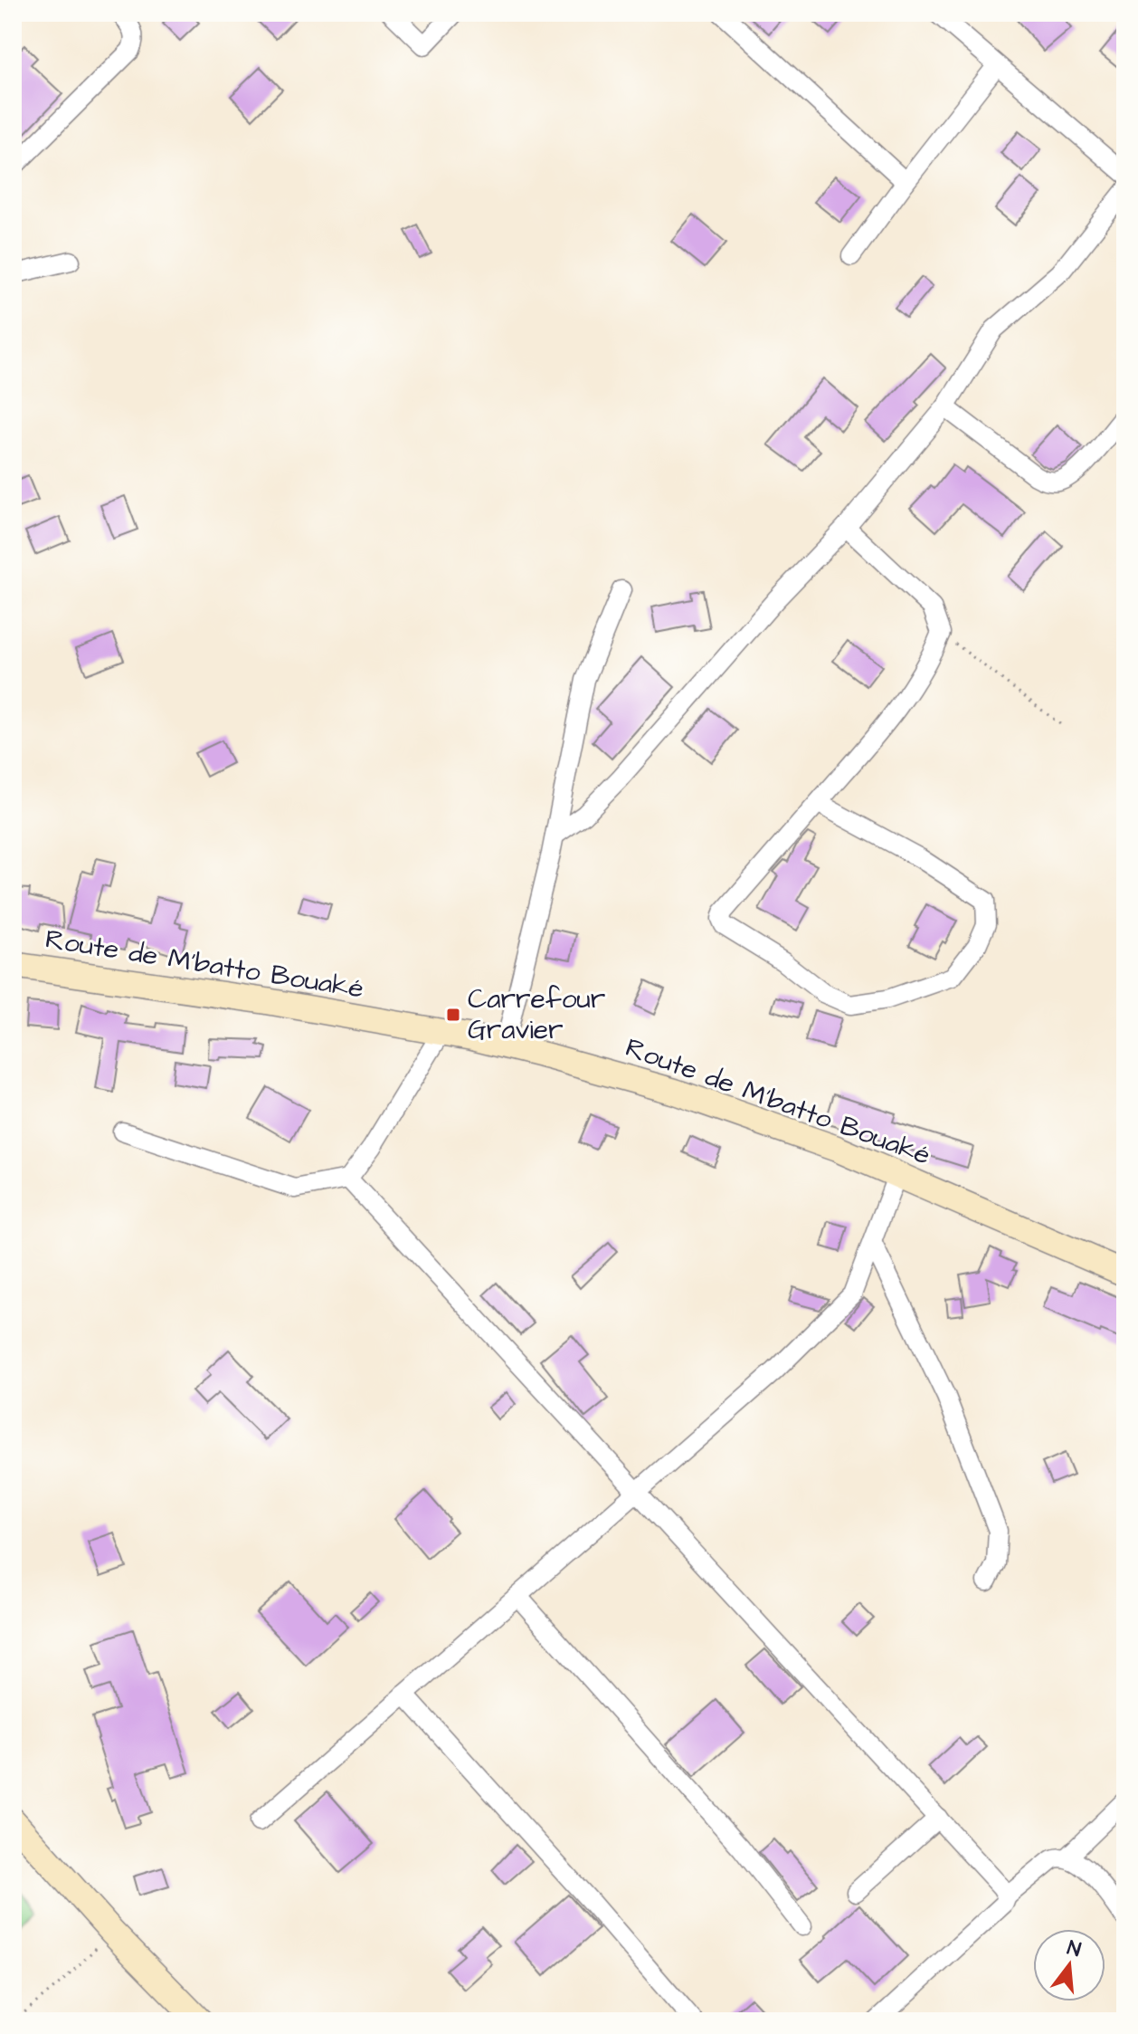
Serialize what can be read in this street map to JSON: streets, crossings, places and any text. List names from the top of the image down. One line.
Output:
{"streets":{"street":["Route de M'batto Bouaké"]},"places":{"transit":["Carrefour Gravier"]},"north":"top"}
